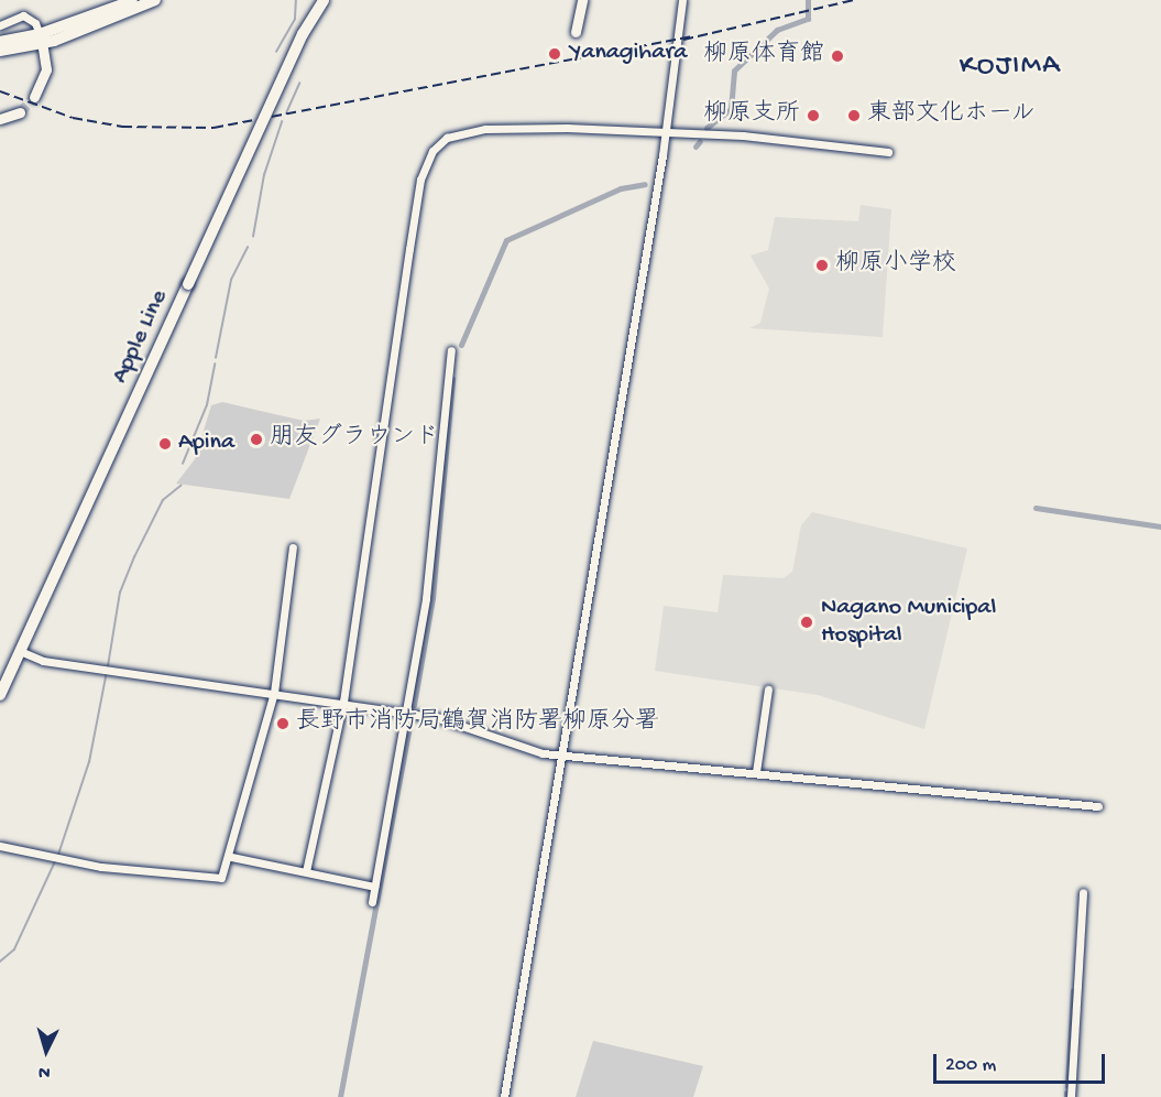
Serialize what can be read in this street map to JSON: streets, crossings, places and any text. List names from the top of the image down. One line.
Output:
{"streets":{"highway":["Apple Line"]},"districts":["KOJIMA"],"places":["Yanagihara","柳原体育館","柳原支所","東部文化ホール","柳原小学校","朋友グラウンド","Apina","Nagano Municipal Hospital","長野市消防局鶴賀消防署柳原分署"],"scale_bar":"200 m","north":"bottom"}
